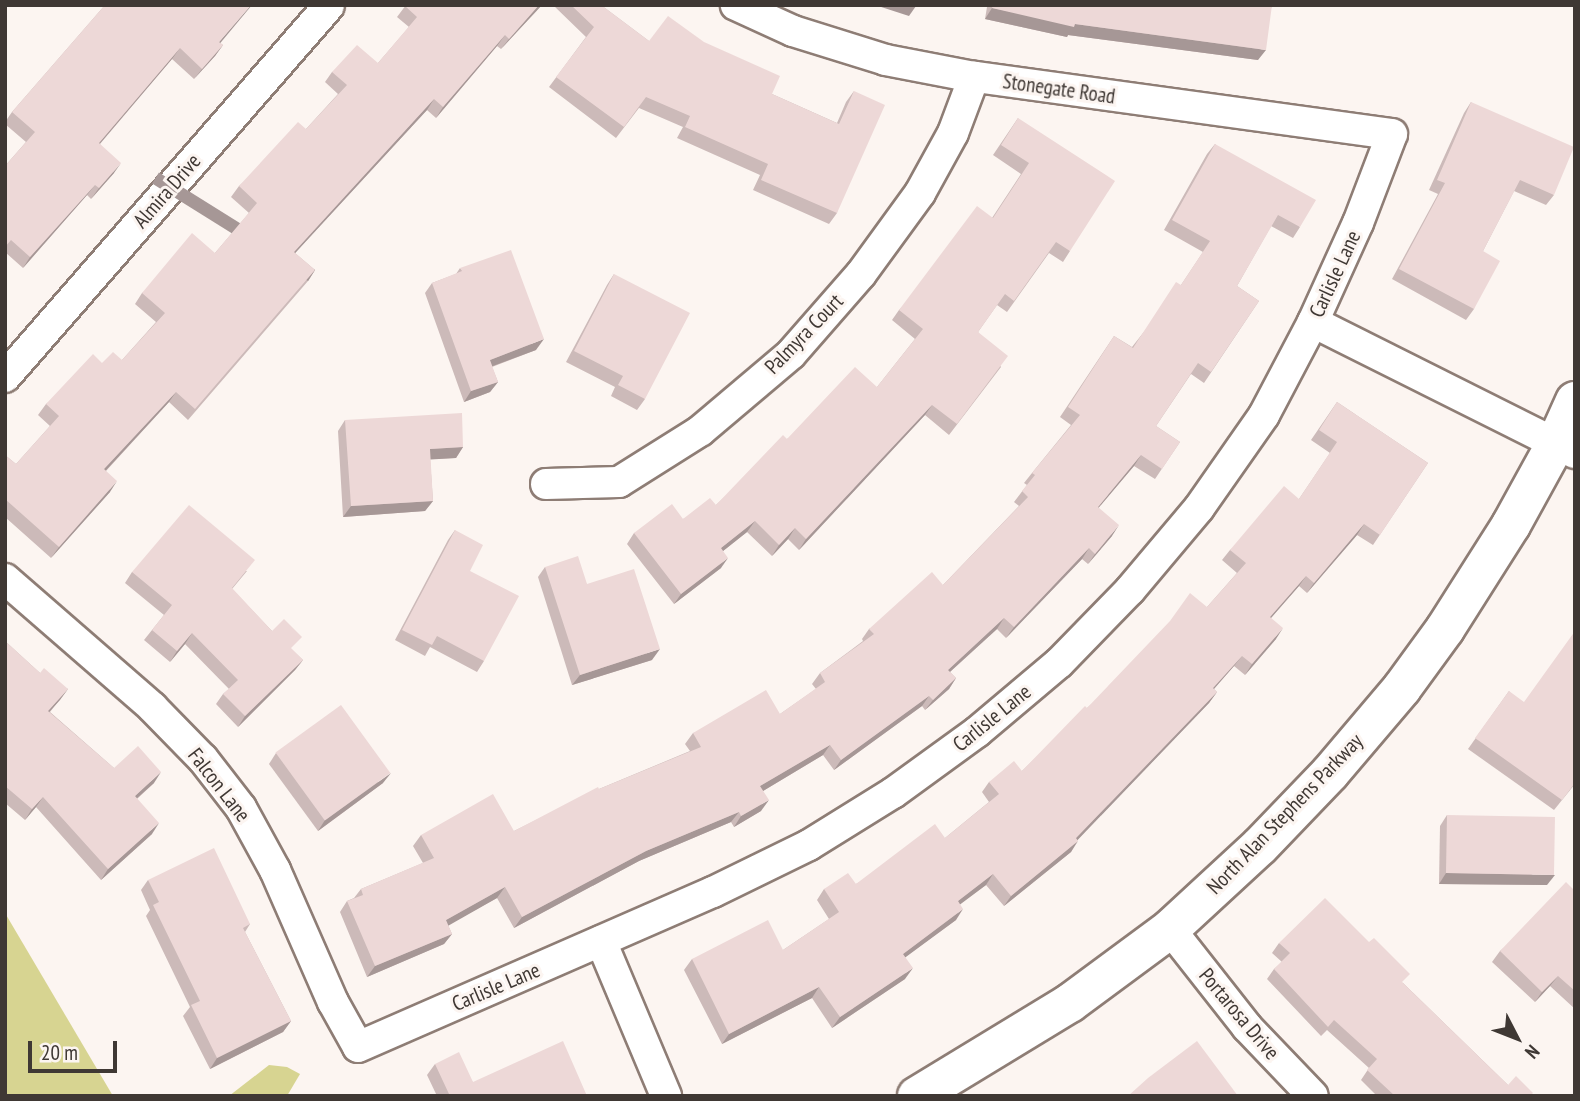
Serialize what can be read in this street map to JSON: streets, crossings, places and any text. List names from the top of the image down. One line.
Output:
{"streets":{"street":["Stonegate Road","Almira Drive","Carlisle Lane","Palmyra Court","Falcon Lane","North Alan Stephens Parkway","Portarosa Drive"]},"crossings":[["Stonegate Road","Carlisle Lane"],["Stonegate Road","Palmyra Court"],["Carlisle Lane","Falcon Lane"],["North Alan Stephens Parkway","Portarosa Drive"]],"scale_bar":"20 m","north":"bottom right"}
